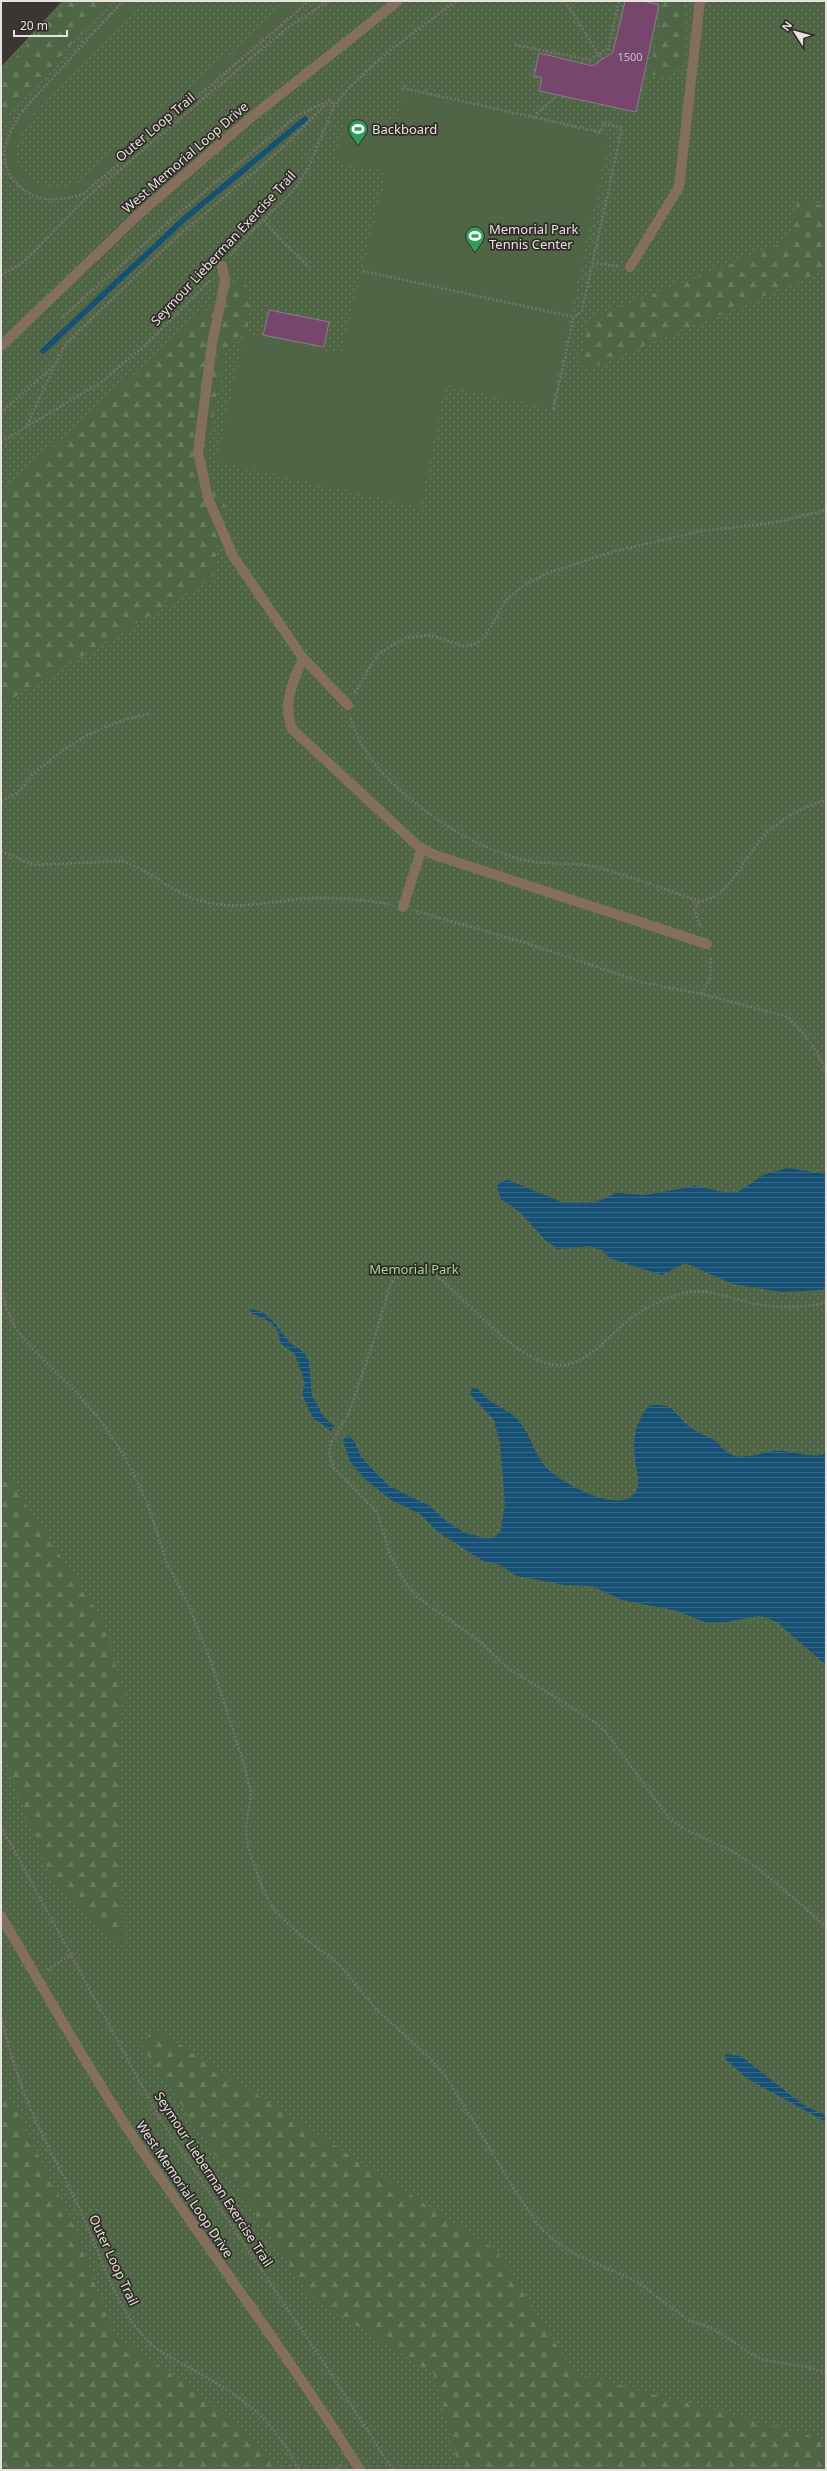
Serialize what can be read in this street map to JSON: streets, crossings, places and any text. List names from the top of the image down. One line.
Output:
{"streets":{"street":["West Memorial Loop Drive"],"path":["Outer Loop Trail","Seymour Lieberman Exercise Trail"]},"parks":["Memorial Park"],"places":{"sports":["Backboard","Memorial Park Tennis Center"]},"house_numbers":["1500"],"scale_bar":"20 m","north":"top left"}
